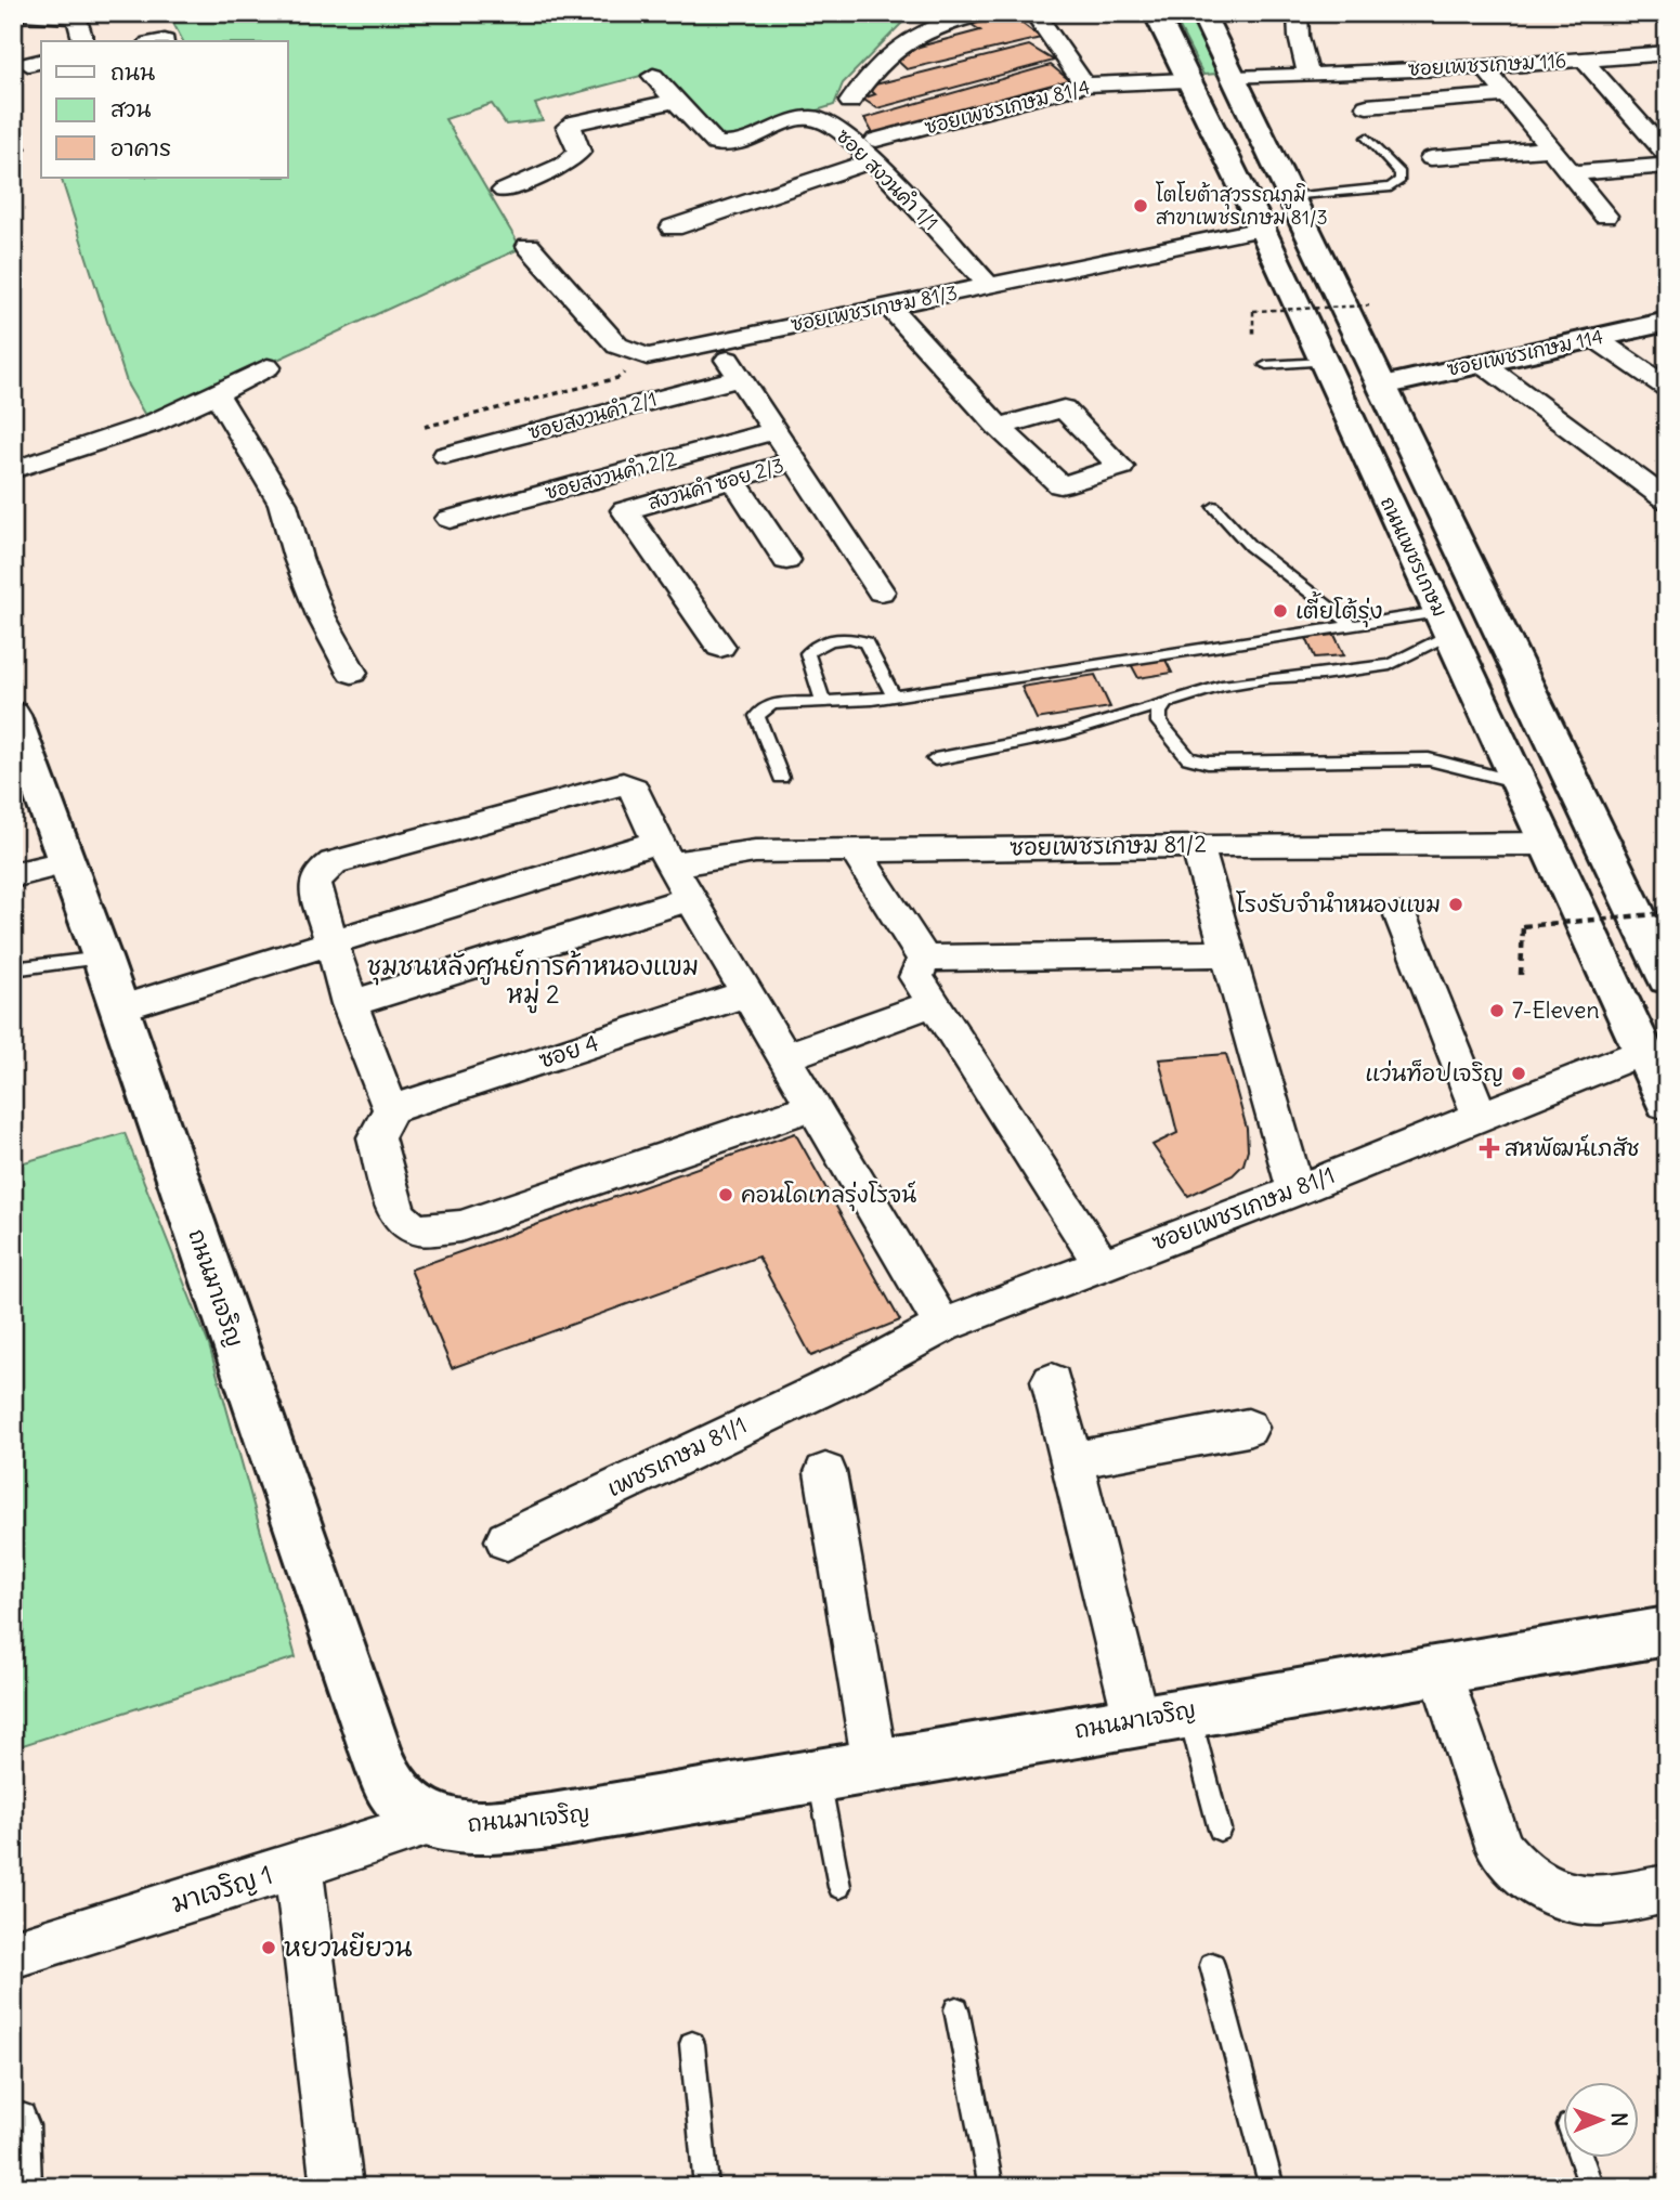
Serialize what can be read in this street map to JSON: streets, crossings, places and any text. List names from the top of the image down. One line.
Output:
{"streets":{"main road":["ซอยเพชรเกษม 114","ถนนเพชรเกษม","ถนนมาเจริญ"],"street":["ซอยเพชรเกษม 116","ซอยเพชรเกษม 81/4","ซอย สงวนคำ 1/1","ซอยเพชรเกษม 81/3","ซอยสงวนคำ 2/1","ซอยสงวนคำ 2/2","สงวนคำ ซอย 2/3","ซอยเพชรเกษม 81/2","ซอย 4","ซอยเพชรเกษม 81/1","เพชรเกษม 81/1","มาเจริญ 1"]},"crossings":[["ซอยเพชรเกษม 116","ถนนเพชรเกษม"],["ซอยเพชรเกษม 81/4","ซอย สงวนคำ 1/1"],["ซอยเพชรเกษม 81/4","ถนนเพชรเกษม"],["ซอย สงวนคำ 1/1","ซอยเพชรเกษม 81/3"],["ซอยเพชรเกษม 81/3","ถนนเพชรเกษม"],["ซอยเพชรเกษม 114","ถนนเพชรเกษม"],["ถนนเพชรเกษม","ซอยเพชรเกษม 81/2"],["ถนนเพชรเกษม","ซอยเพชรเกษม 81/1"],["ซอยเพชรเกษม 81/2","ถนนมาเจริญ"],["ซอยเพชรเกษม 81/1","เพชรเกษม 81/1"],["ถนนมาเจริญ","มาเจริญ 1"]],"districts":["ชุมชนหลังศูนย์การค้าหนองแขม หมู่ 2"],"places":{"other":["โตโยต้าสุวรรณภูมิ สาขาเพชรเกษม 81/3","เตี้ยโต้รุ่ง","โรงรับจำนำหนองแขม","7-Eleven","แว่นท็อปเจริญ","คอนโดเทลรุ่งโรจน์","หยวนยียวน"],"health":["สหพัฒน์เภสัช"]},"legend":["ถนน","สวน","อาคาร"],"north":"right"}
